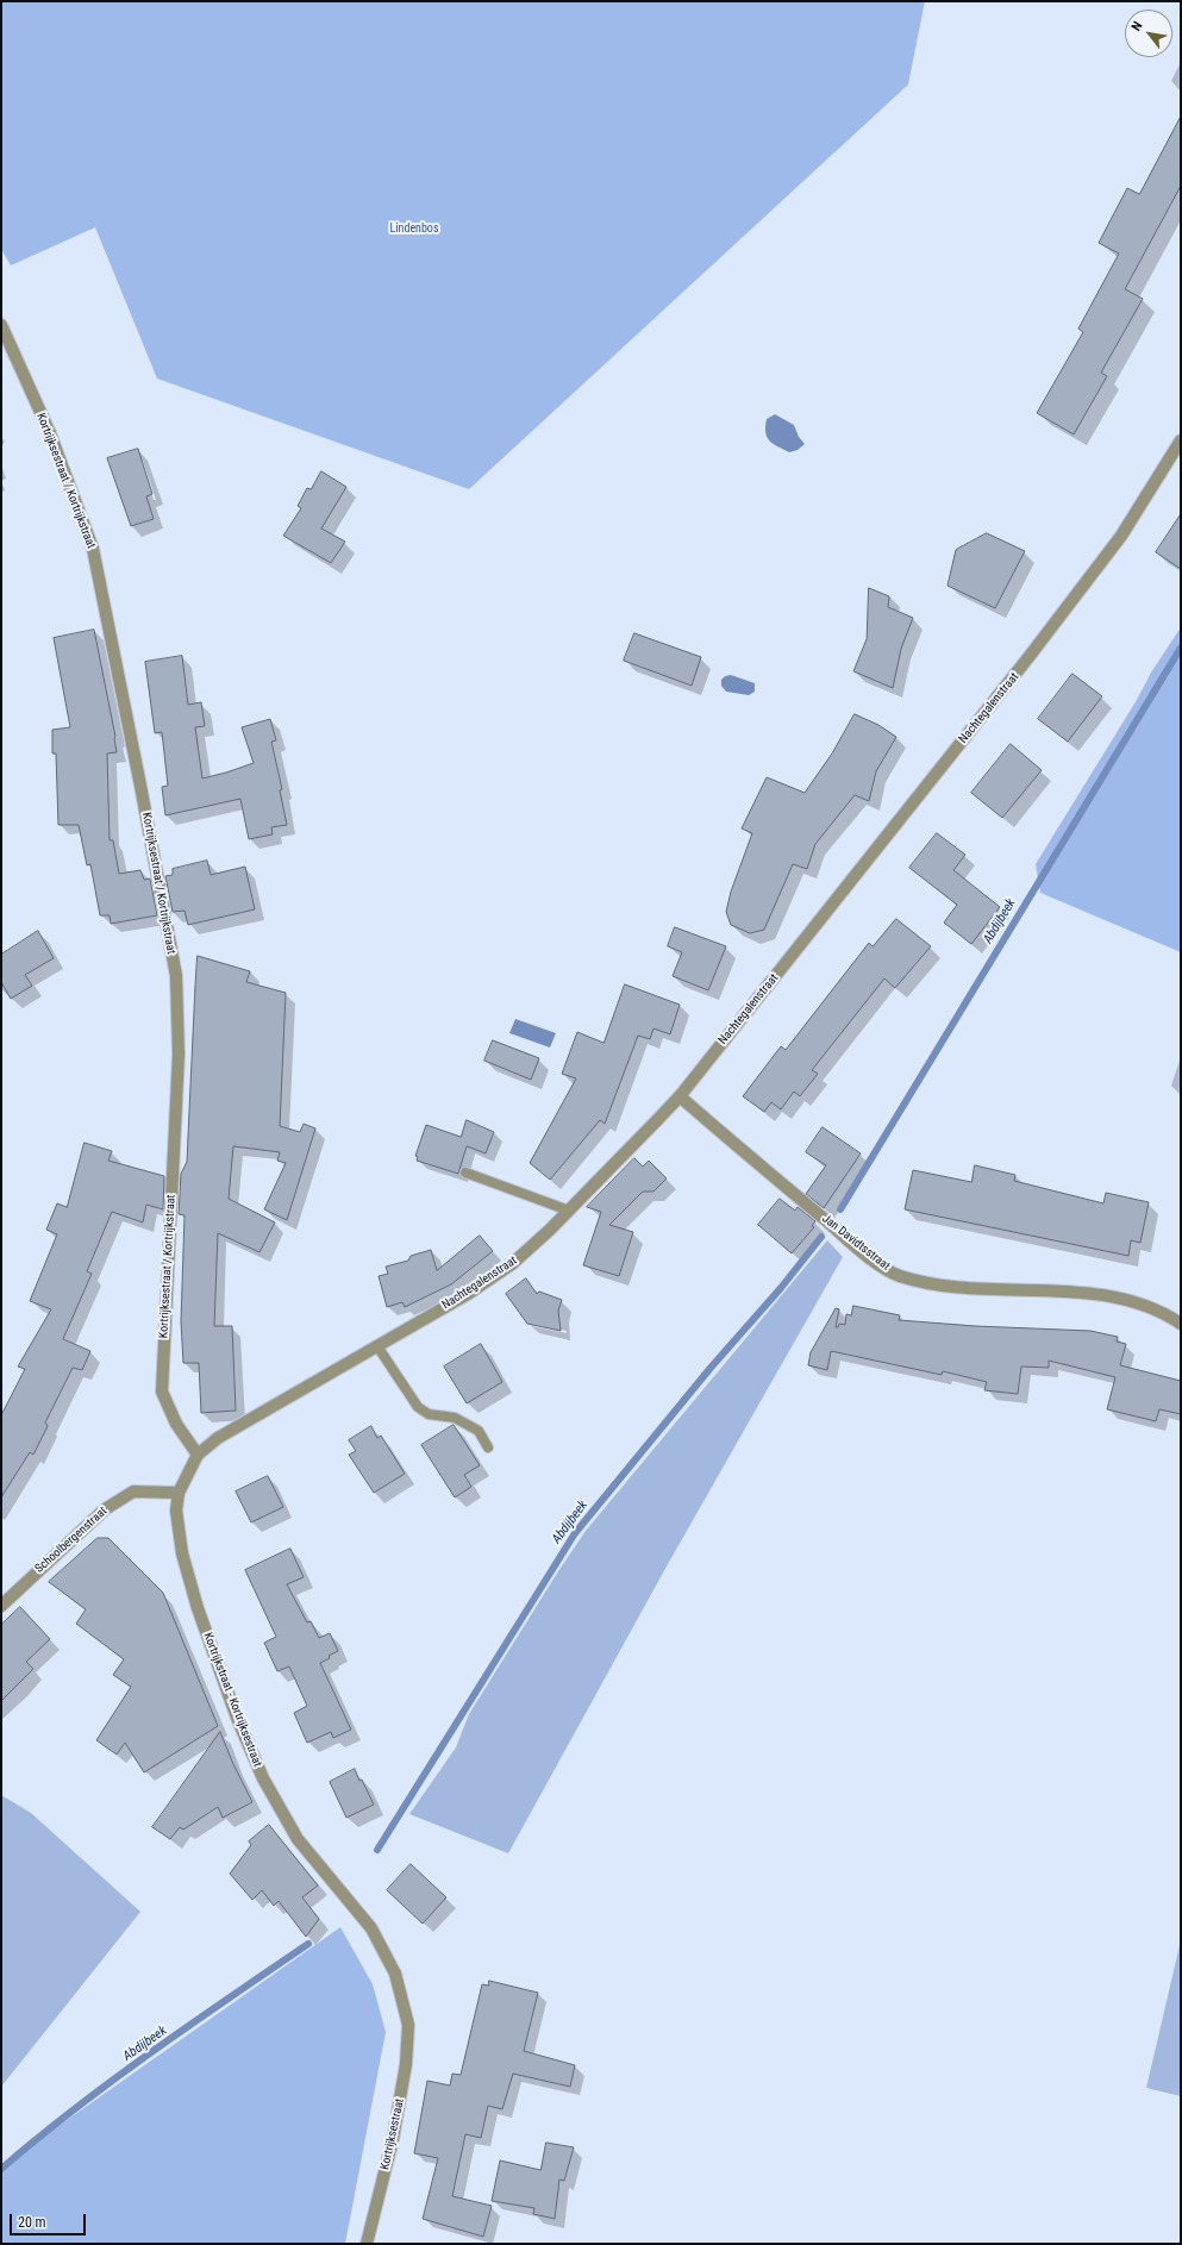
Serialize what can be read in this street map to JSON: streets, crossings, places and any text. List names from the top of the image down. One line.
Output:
{"streets":{"street":["Kortrijksestraat / Kortrijkstraat","Nachtegalenstraat","Jan Davidtsstraat","Schoolbergenstraat","Kortrijkstraat - Kortrijksestraat","Kortrijksestraat"]},"crossings":[["Kortrijksestraat / Kortrijkstraat","Nachtegalenstraat"],["Kortrijksestraat / Kortrijkstraat","Kortrijkstraat - Kortrijksestraat"],["Nachtegalenstraat","Jan Davidtsstraat"],["Nachtegalenstraat","Kortrijkstraat - Kortrijksestraat"],["Schoolbergenstraat","Kortrijkstraat - Kortrijksestraat"],["Kortrijkstraat - Kortrijksestraat","Kortrijksestraat"]],"water":["Abdijbeek"],"parks":["Lindenbos"],"scale_bar":"20 m","north":"top left"}
